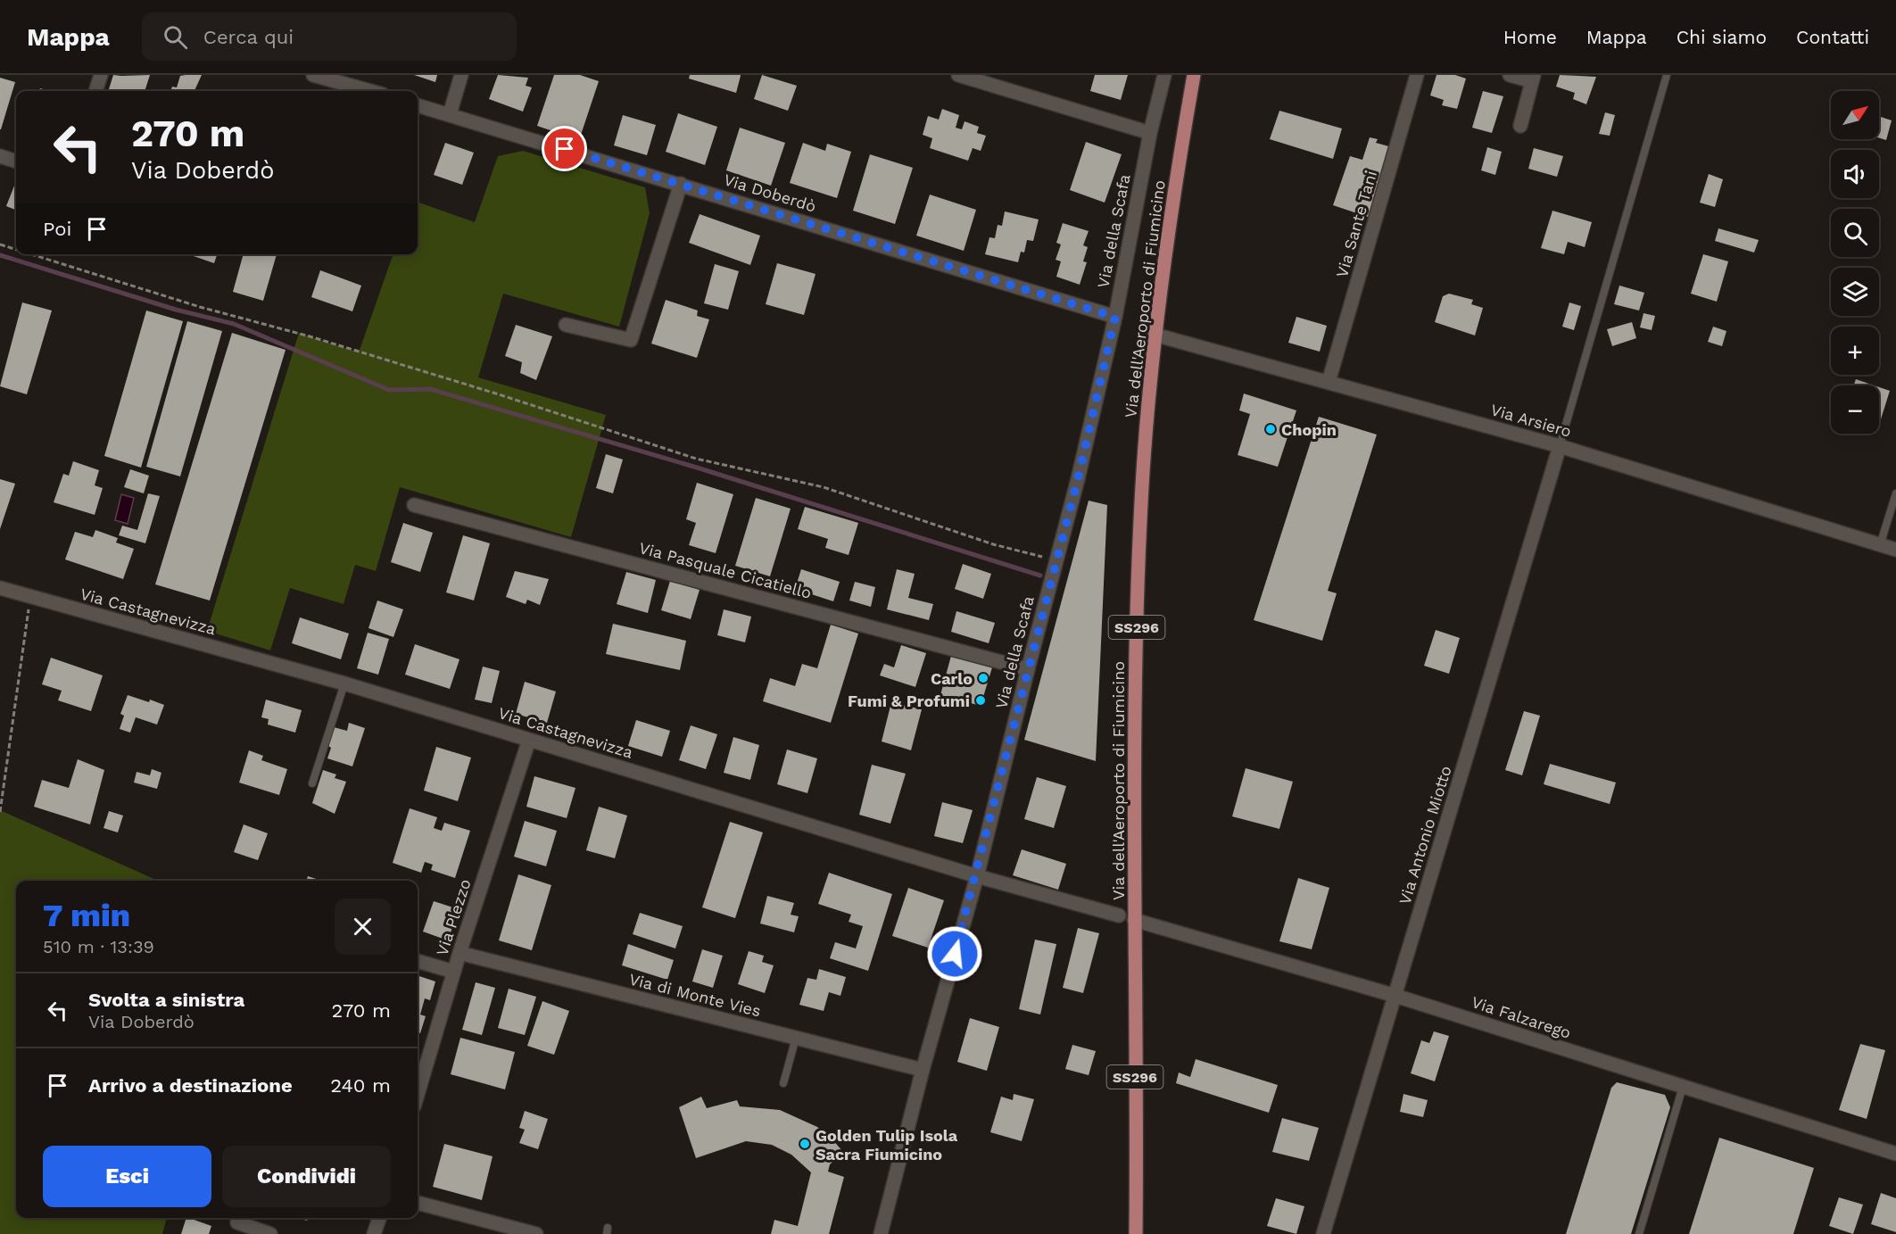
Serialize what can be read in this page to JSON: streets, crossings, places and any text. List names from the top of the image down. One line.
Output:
{"streets":{"main road":["Via dell'Aeroporto di Fiumicino","SS296"],"street":["Via Doberdò","Via Sante Tani","Via della Scafa","Via Arsiero","Via Pasquale Cicatiello","Via Castagnevizza","Via Antonio Miotto","Via Plezzo","Via di Monte Vies","Via Falzarego"]},"crossings":[["Via Doberdò","Via della Scafa"],["Via Sante Tani","Via Arsiero"],["Via della Scafa","Via Pasquale Cicatiello"],["Via della Scafa","Via Castagnevizza"],["Via della Scafa","Via di Monte Vies"],["Via dell'Aeroporto di Fiumicino","Via Arsiero"],["Via dell'Aeroporto di Fiumicino","Via Falzarego"],["Via Arsiero","Via Antonio Miotto"],["Via Castagnevizza","Via Plezzo"],["Via Antonio Miotto","Via Falzarego"],["Via Plezzo","Via di Monte Vies"]],"places":["Chopin","Carlo","Fumi & Profumi","Golden Tulip Isola Sacra Fiumicino"],"north":"top right","page":{"header":"Mappa","search":"Cerca qui","nav":["Home","Mappa","Chi siamo","Contatti"],"map_buttons":["+","−"],"turn":["270 m","Via Doberdò"],"then":"Poi","heading":["7 min","510 m · 13:39"],"list":[{"name":"Svolta a sinistra","note":"Via Doberdò","value":"270 m"},{"name":"Arrivo a destinazione","value":"240 m"}],"buttons":["Esci","Condividi"]}}
